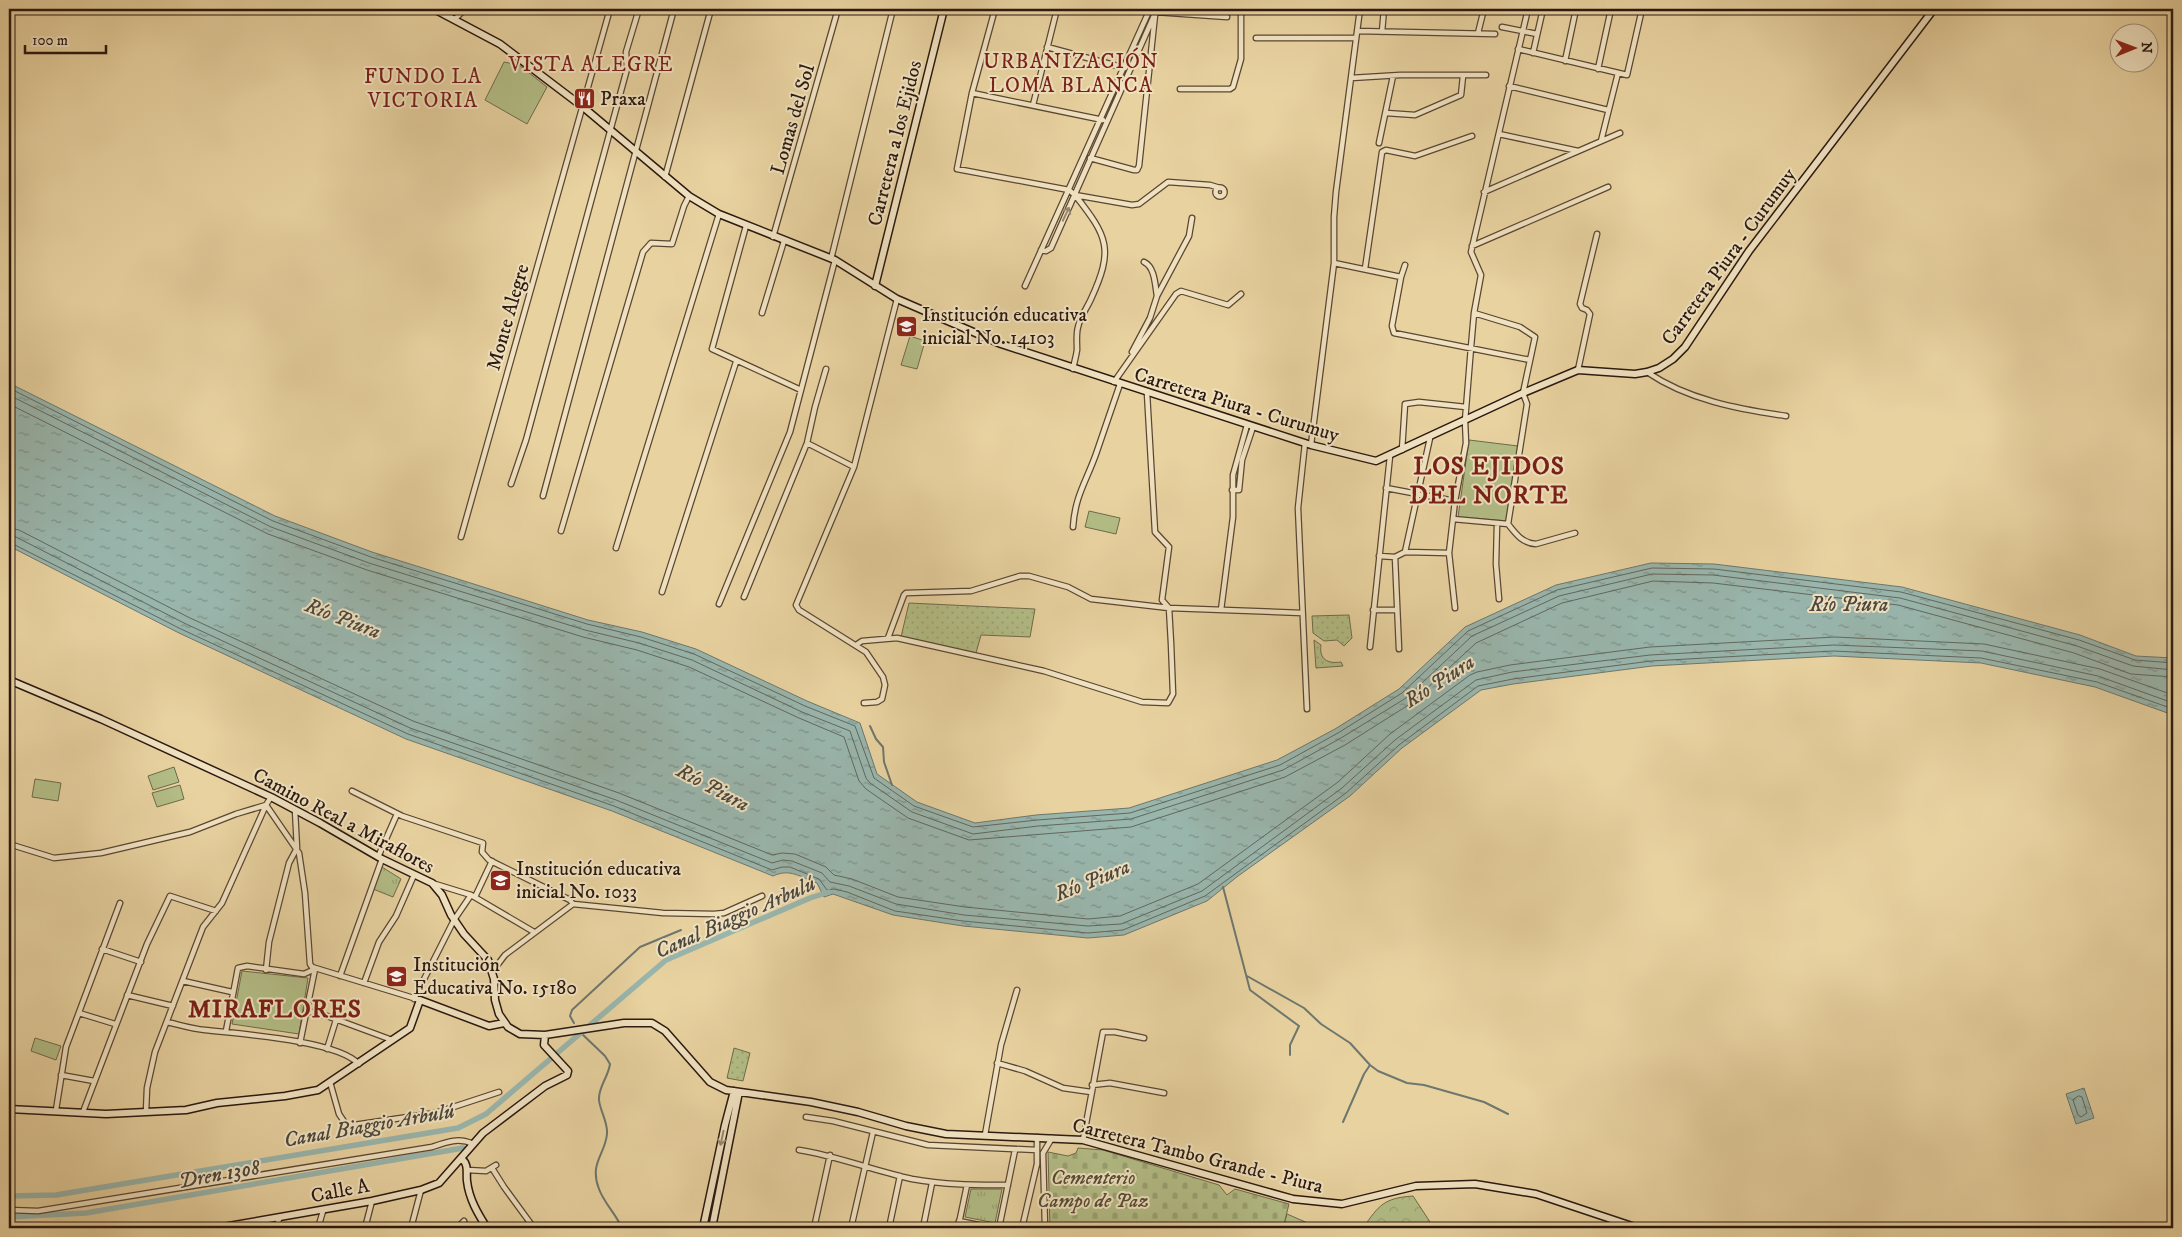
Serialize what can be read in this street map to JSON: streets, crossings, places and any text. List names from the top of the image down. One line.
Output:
{"streets":{"main road":["Carretera a los Ejidos","Carretera Piura - Curumuy","Camino Real a Miraflores","Carretera Tambo Grande - Piura","Calle A"],"street":["Lomas del Sol","Monte Alegre"]},"crossings":[["Lomas del Sol","Carretera Piura - Curumuy"],["Carretera a los Ejidos","Carretera Piura - Curumuy"],["Carretera Piura - Curumuy","Monte Alegre"],["Carretera Tambo Grande - Piura","Calle A"]],"districts":["URBANIZACIÓN LOMA BLANCA","VISTA ALEGRE","FUNDO LA VICTORIA","LOS EJIDOS DEL NORTE","MIRAFLORES"],"water":["Río Piura","Canal Biaggio Arbulú","Dren 1308"],"parks":["Cementerio Campo de Paz"],"places":{"restaurant":["Praxa"],"school or university":["Institución educativa inicial No. 14103","Institución educativa inicial No. 1033","Institución Educativa No. 15180"]},"scale_bar":"100 m","north":"right"}
